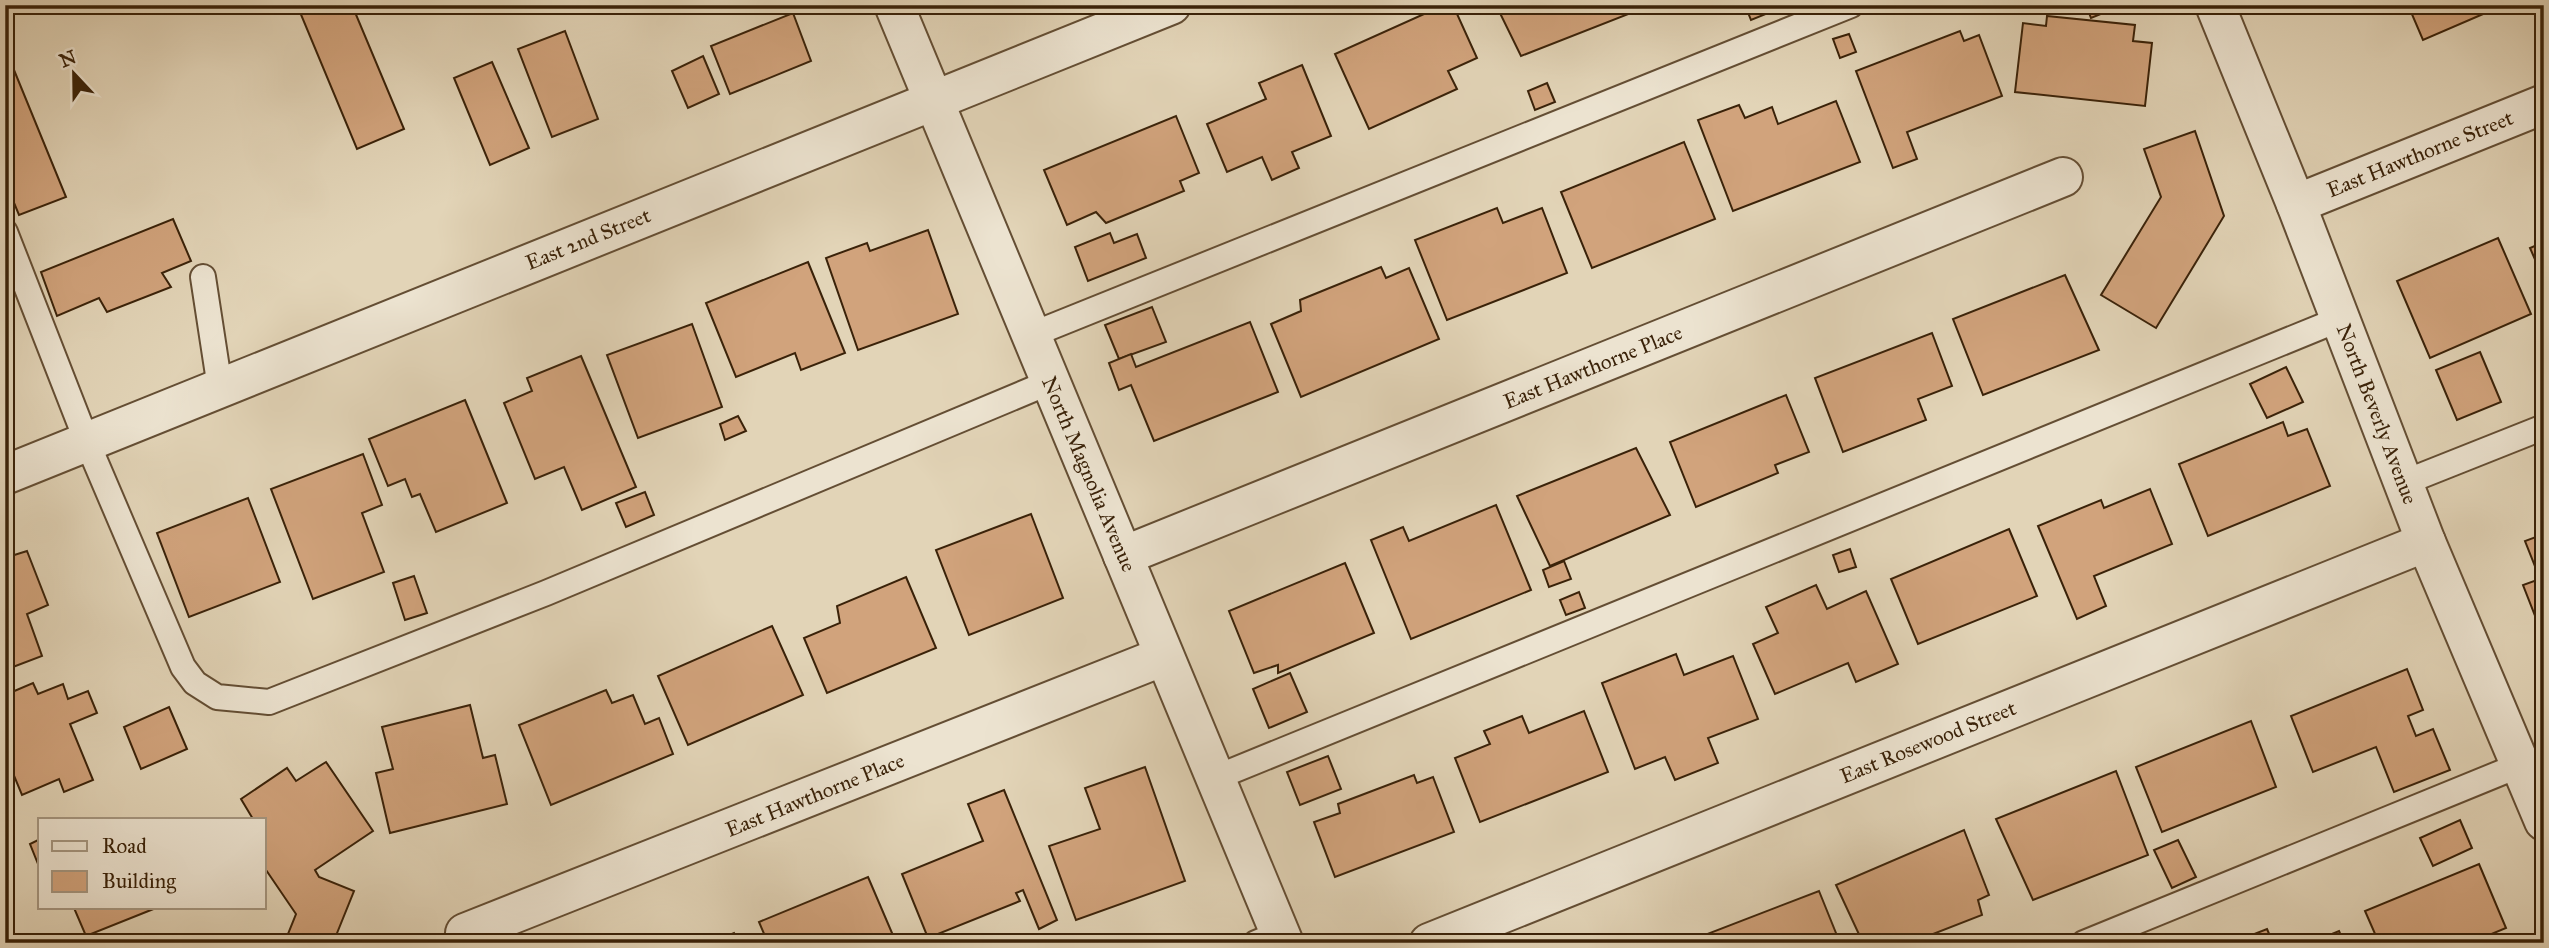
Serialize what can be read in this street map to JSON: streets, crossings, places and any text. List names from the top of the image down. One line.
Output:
{"streets":{"street":["East Hawthorne Street","East 2nd Street","East Hawthorne Place","North Beverly Avenue","North Magnolia Avenue","East Rosewood Street"]},"crossings":[["East Hawthorne Street","North Beverly Avenue"],["East 2nd Street","North Magnolia Avenue"],["East Hawthorne Place","North Magnolia Avenue"],["North Beverly Avenue","East Rosewood Street"]],"legend":["Road","Building"],"north":"top"}
